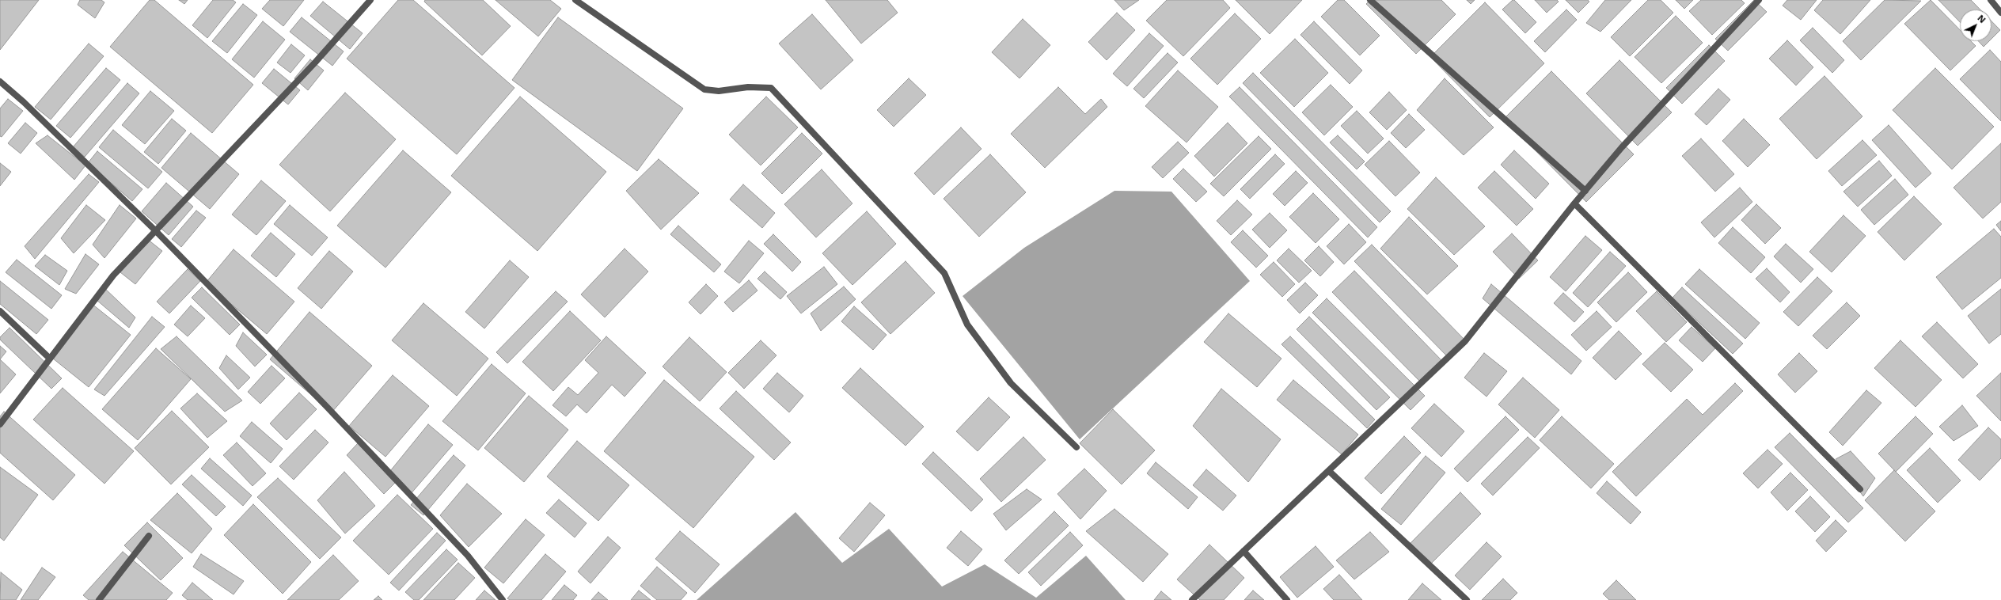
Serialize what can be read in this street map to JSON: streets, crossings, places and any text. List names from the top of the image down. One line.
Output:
{"north":"top right"}
